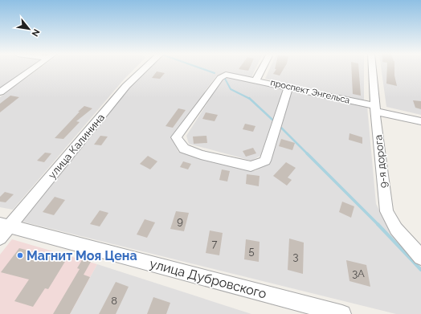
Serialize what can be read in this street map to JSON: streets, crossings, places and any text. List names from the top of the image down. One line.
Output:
{"streets":{"street":["проспект Энгельса","улица Калинина","9-я дорога","улица Дубровского"]},"crossings":[["проспект Энгельса","9-я дорога"],["улица Калинина","улица Дубровского"]],"places":["Магнит Моя Цена"],"house_numbers":["9","7","5","3","3А","8"],"north":"bottom right"}
